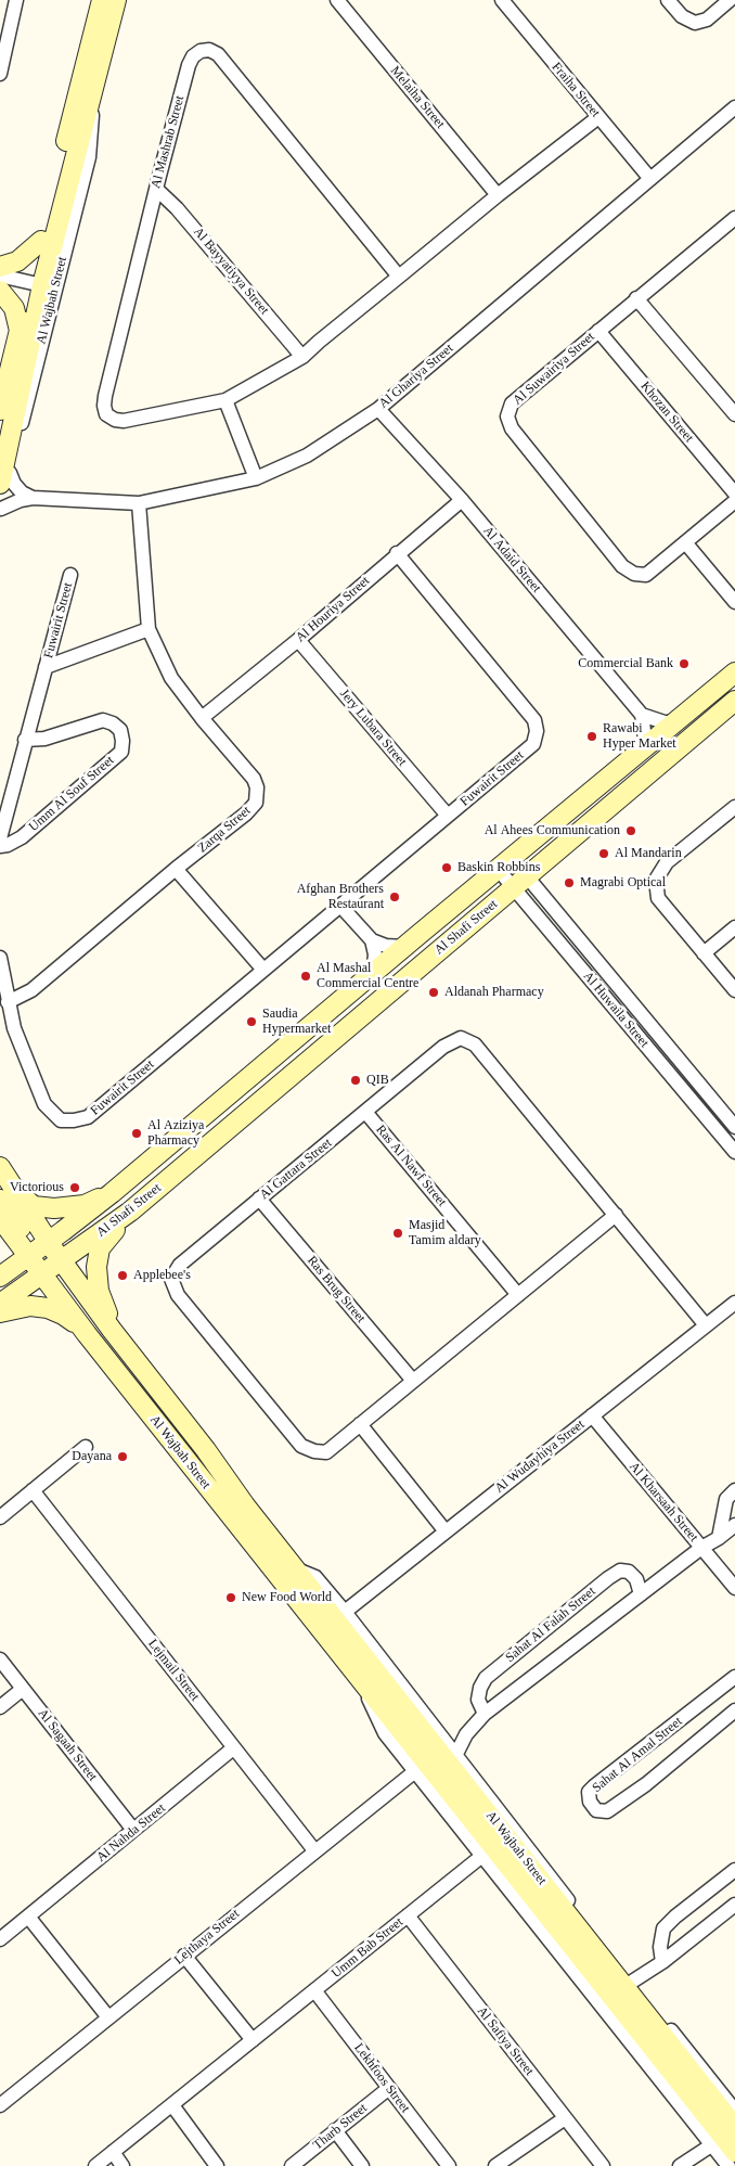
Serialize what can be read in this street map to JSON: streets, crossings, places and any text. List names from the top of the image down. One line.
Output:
{"streets":{"street":["Fraiha Street","Melaiha Street","Al Mashrab Street","Al Bayyatiyya Street","Al Wajbah Street","Al Suwairiya Street","Al Ghariya Street","Khozan Street","Al Adaid Street","Al Houriya Street","Fuwairit Street","Jery Lubara Street","Umm Al Souf Street","Zarqa Street","Al Shafi Street","Al Huwaila Street","Ras Al Nawf Street","Al Gattara Street","Ras Brug Street","Al Wudayhiya Street","Al Kharsaah Street","Sahat Al Falah Street","Lejmail Street","Al Sagaah Street","Sahat Al Amal Street","Al Nahda Street","Lejthaya Street","Umm Bab Street","Al Safiya Street","Lekhfoos Street","Tharb Street"]},"crossings":[["Fraiha Street","Al Mashrab Street"],["Fraiha Street","Al Ghariya Street"],["Melaiha Street","Al Mashrab Street"],["Al Mashrab Street","Al Bayyatiyya Street"],["Al Wajbah Street","Al Ghariya Street"],["Al Wajbah Street","Al Shafi Street"],["Al Wajbah Street","Al Wudayhiya Street"],["Al Wajbah Street","Lejthaya Street"],["Al Wajbah Street","Umm Bab Street"],["Al Suwairiya Street","Khozan Street"],["Al Ghariya Street","Al Adaid Street"],["Al Ghariya Street","Zarqa Street"],["Al Adaid Street","Al Houriya Street"],["Al Houriya Street","Fuwairit Street"],["Al Houriya Street","Jery Lubara Street"],["Al Houriya Street","Zarqa Street"],["Fuwairit Street","Jery Lubara Street"],["Fuwairit Street","Umm Al Souf Street"],["Fuwairit Street","Zarqa Street"],["Al Shafi Street","Al Huwaila Street"],["Ras Al Nawf Street","Al Gattara Street"],["Al Gattara Street","Ras Brug Street"],["Al Gattara Street","Al Wudayhiya Street"],["Al Wudayhiya Street","Al Kharsaah Street"],["Lejmail Street","Al Nahda Street"],["Lejmail Street","Lejthaya Street"],["Al Sagaah Street","Al Nahda Street"],["Umm Bab Street","Al Safiya Street"],["Umm Bab Street","Lekhfoos Street"],["Lekhfoos Street","Tharb Street"]],"places":["Commercial Bank","Rawabi Hyper Market","Al Ahees Communication","Al Mandarin","Baskin Robbins","Magrabi Optical","Afghan Brothers Restaurant","Al Mashal Commercial Centre","Aldanah Pharmacy","Saudia Hypermarket","QIB","Al Aziziya Pharmacy","Victorious","Masjid Tamim aldary","Applebee's","Dayana","New Food World"]}
